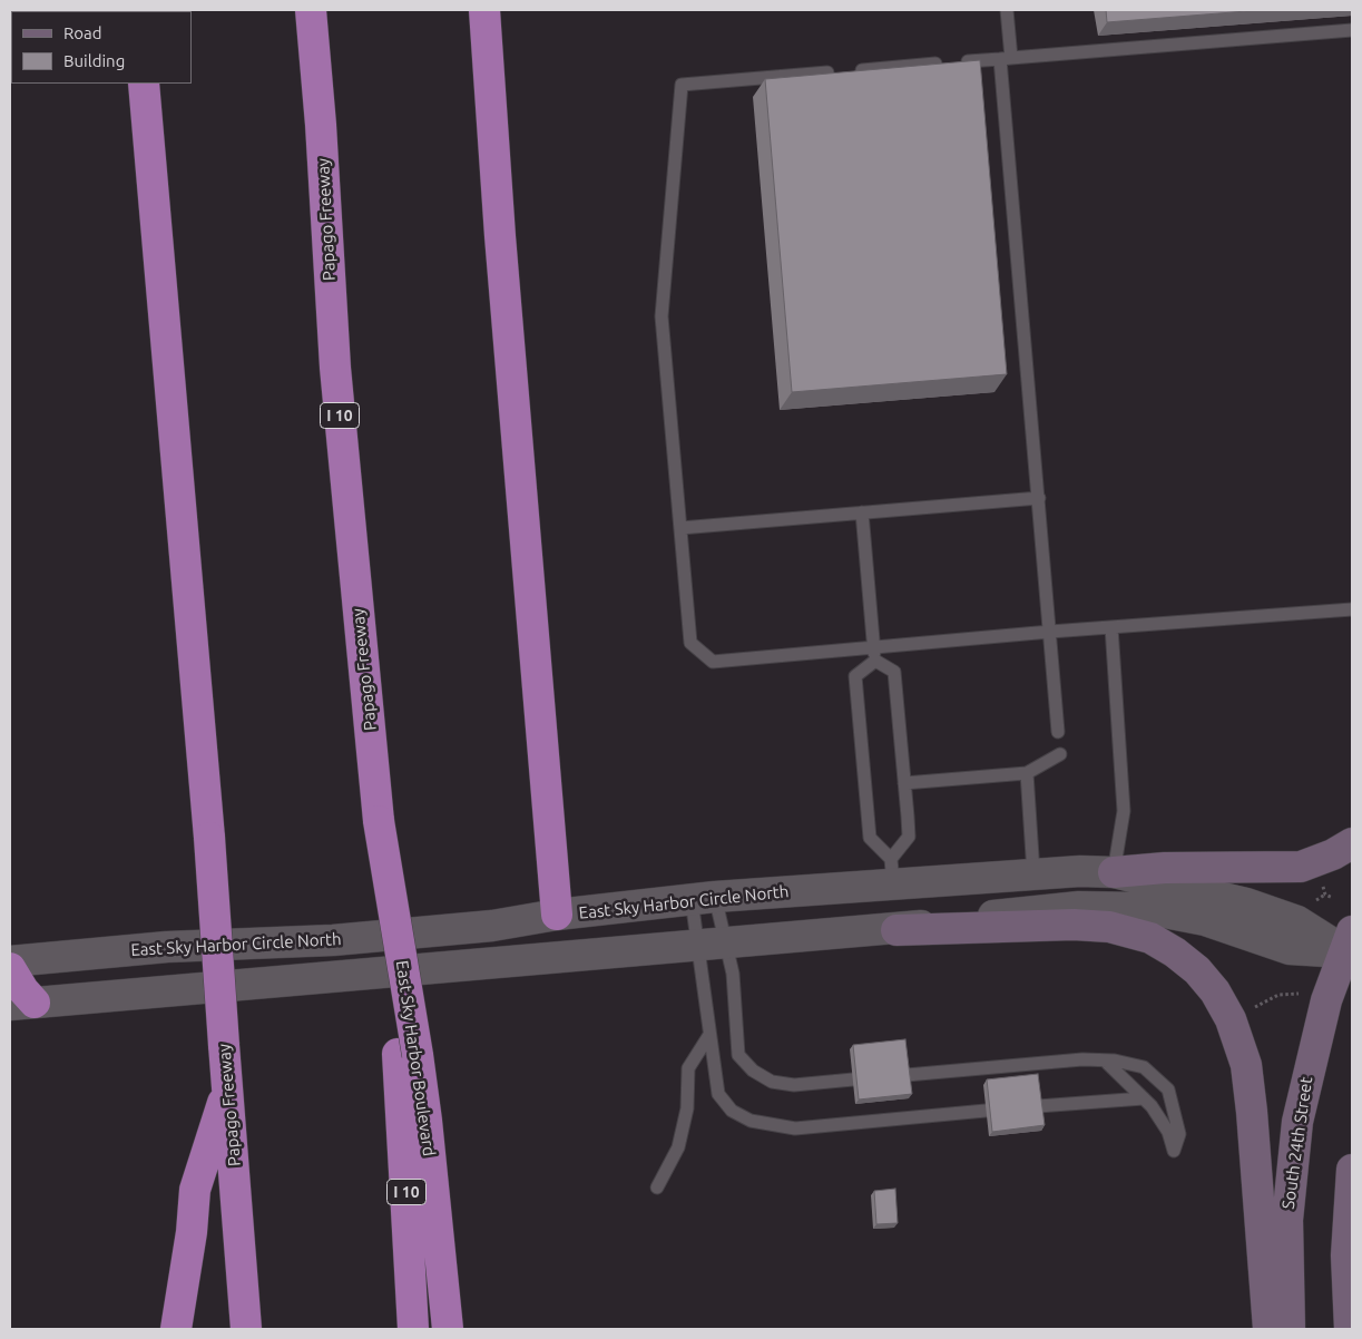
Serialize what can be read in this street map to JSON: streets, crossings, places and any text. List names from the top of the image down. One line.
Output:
{"streets":{"highway":["Papago Freeway","I 10","East Sky Harbor Boulevard"],"main road":["South 24th Street"],"street":["East Sky Harbor Circle North"]},"crossings":[["Papago Freeway","East Sky Harbor Boulevard"],["East Sky Harbor Circle North","South 24th Street"]],"legend":["Road","Building"]}
